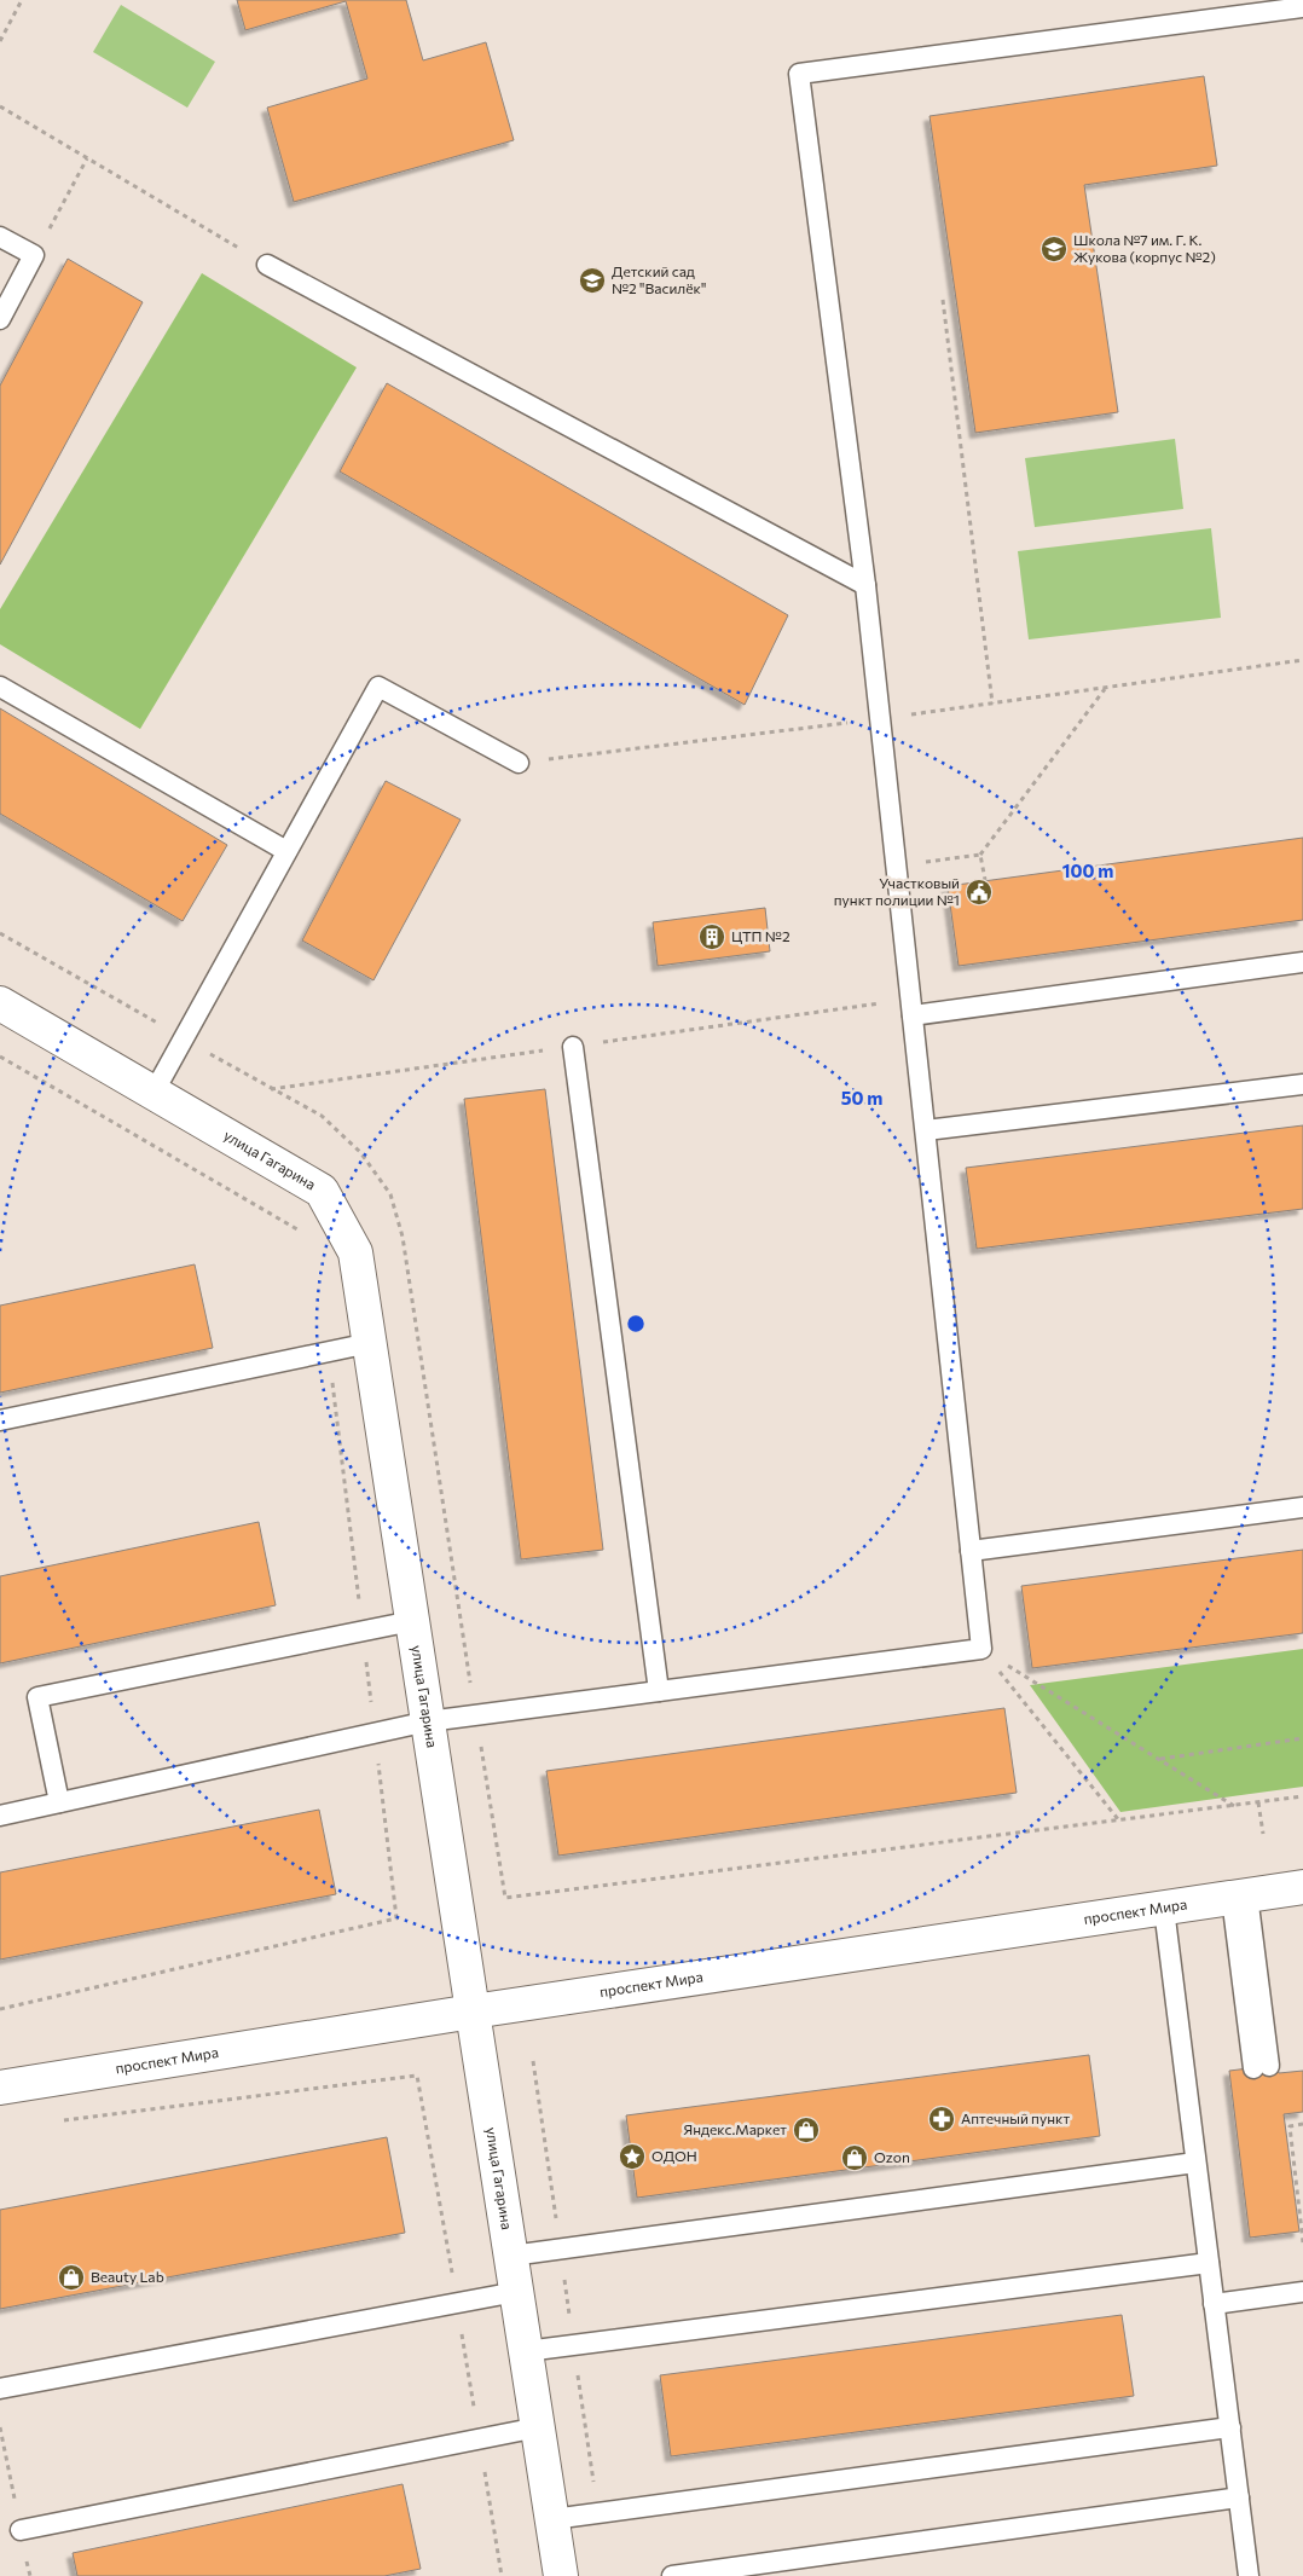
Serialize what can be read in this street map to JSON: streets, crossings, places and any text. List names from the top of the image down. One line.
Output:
{"streets":{"street":["улица Гагарина","проспект Мира"]},"crossings":[["улица Гагарина","проспект Мира"]],"places":{"school or university":["Школа №7 им. Г. К. Жукова (корпус №2)","Детский сад №2 \"Василёк\""],"public building":["Участковый пункт полиции №1"],"building":["ЦТП №2"],"pharmacy":["Аптечный пункт"],"shop":["Яндекс.Маркет","Ozon","Beauty Lab"],"place":["ОДОН"]},"rings":["100 m","50 m"]}
